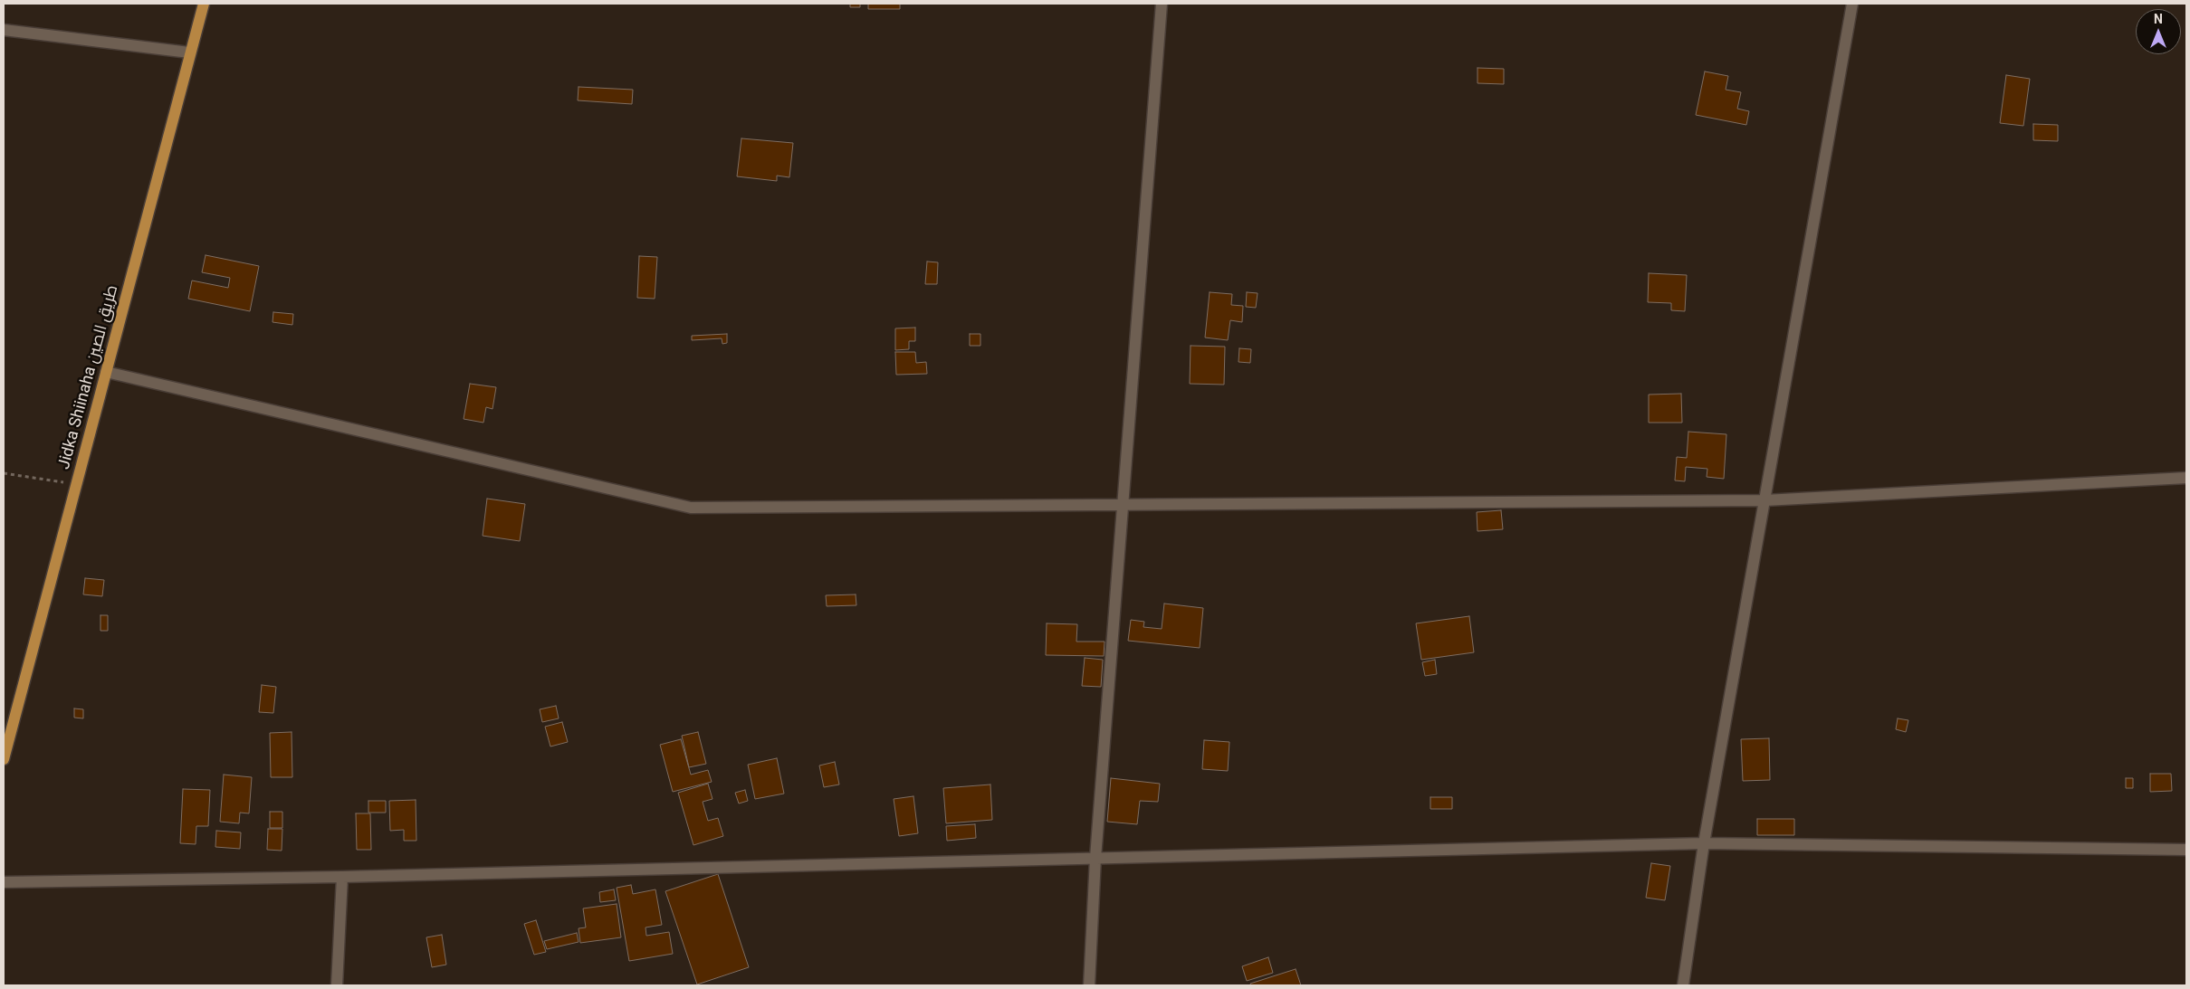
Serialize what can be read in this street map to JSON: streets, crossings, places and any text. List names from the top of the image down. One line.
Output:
{"streets":{"main road":["Jidka Shiinaha طريق الصين"]},"north":"top"}
